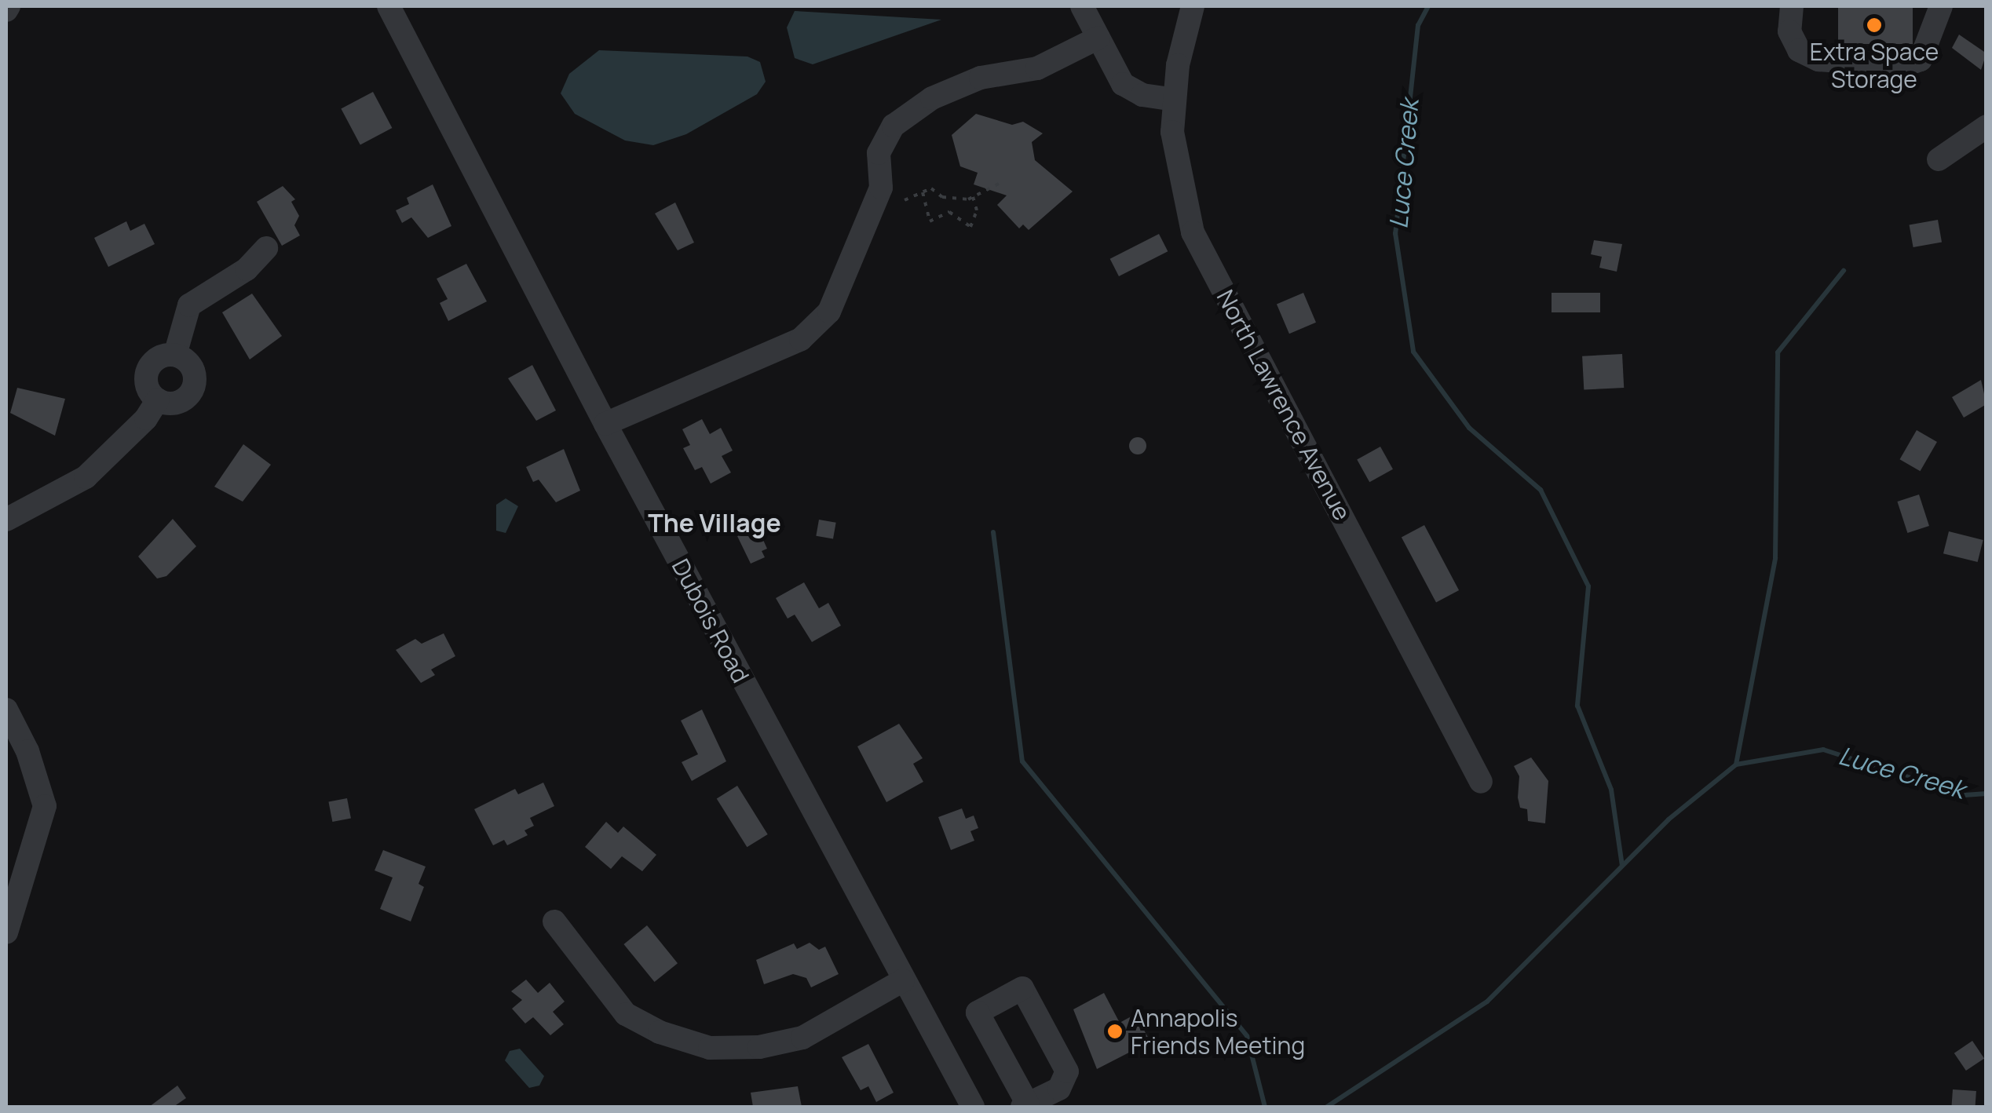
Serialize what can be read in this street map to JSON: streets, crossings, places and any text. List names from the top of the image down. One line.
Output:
{"streets":{"street":["North Lawrence Avenue","Dubois Road"]},"districts":["The Village"],"water":["Luce Creek"],"places":["Extra Space Storage","Annapolis Friends Meeting"]}
